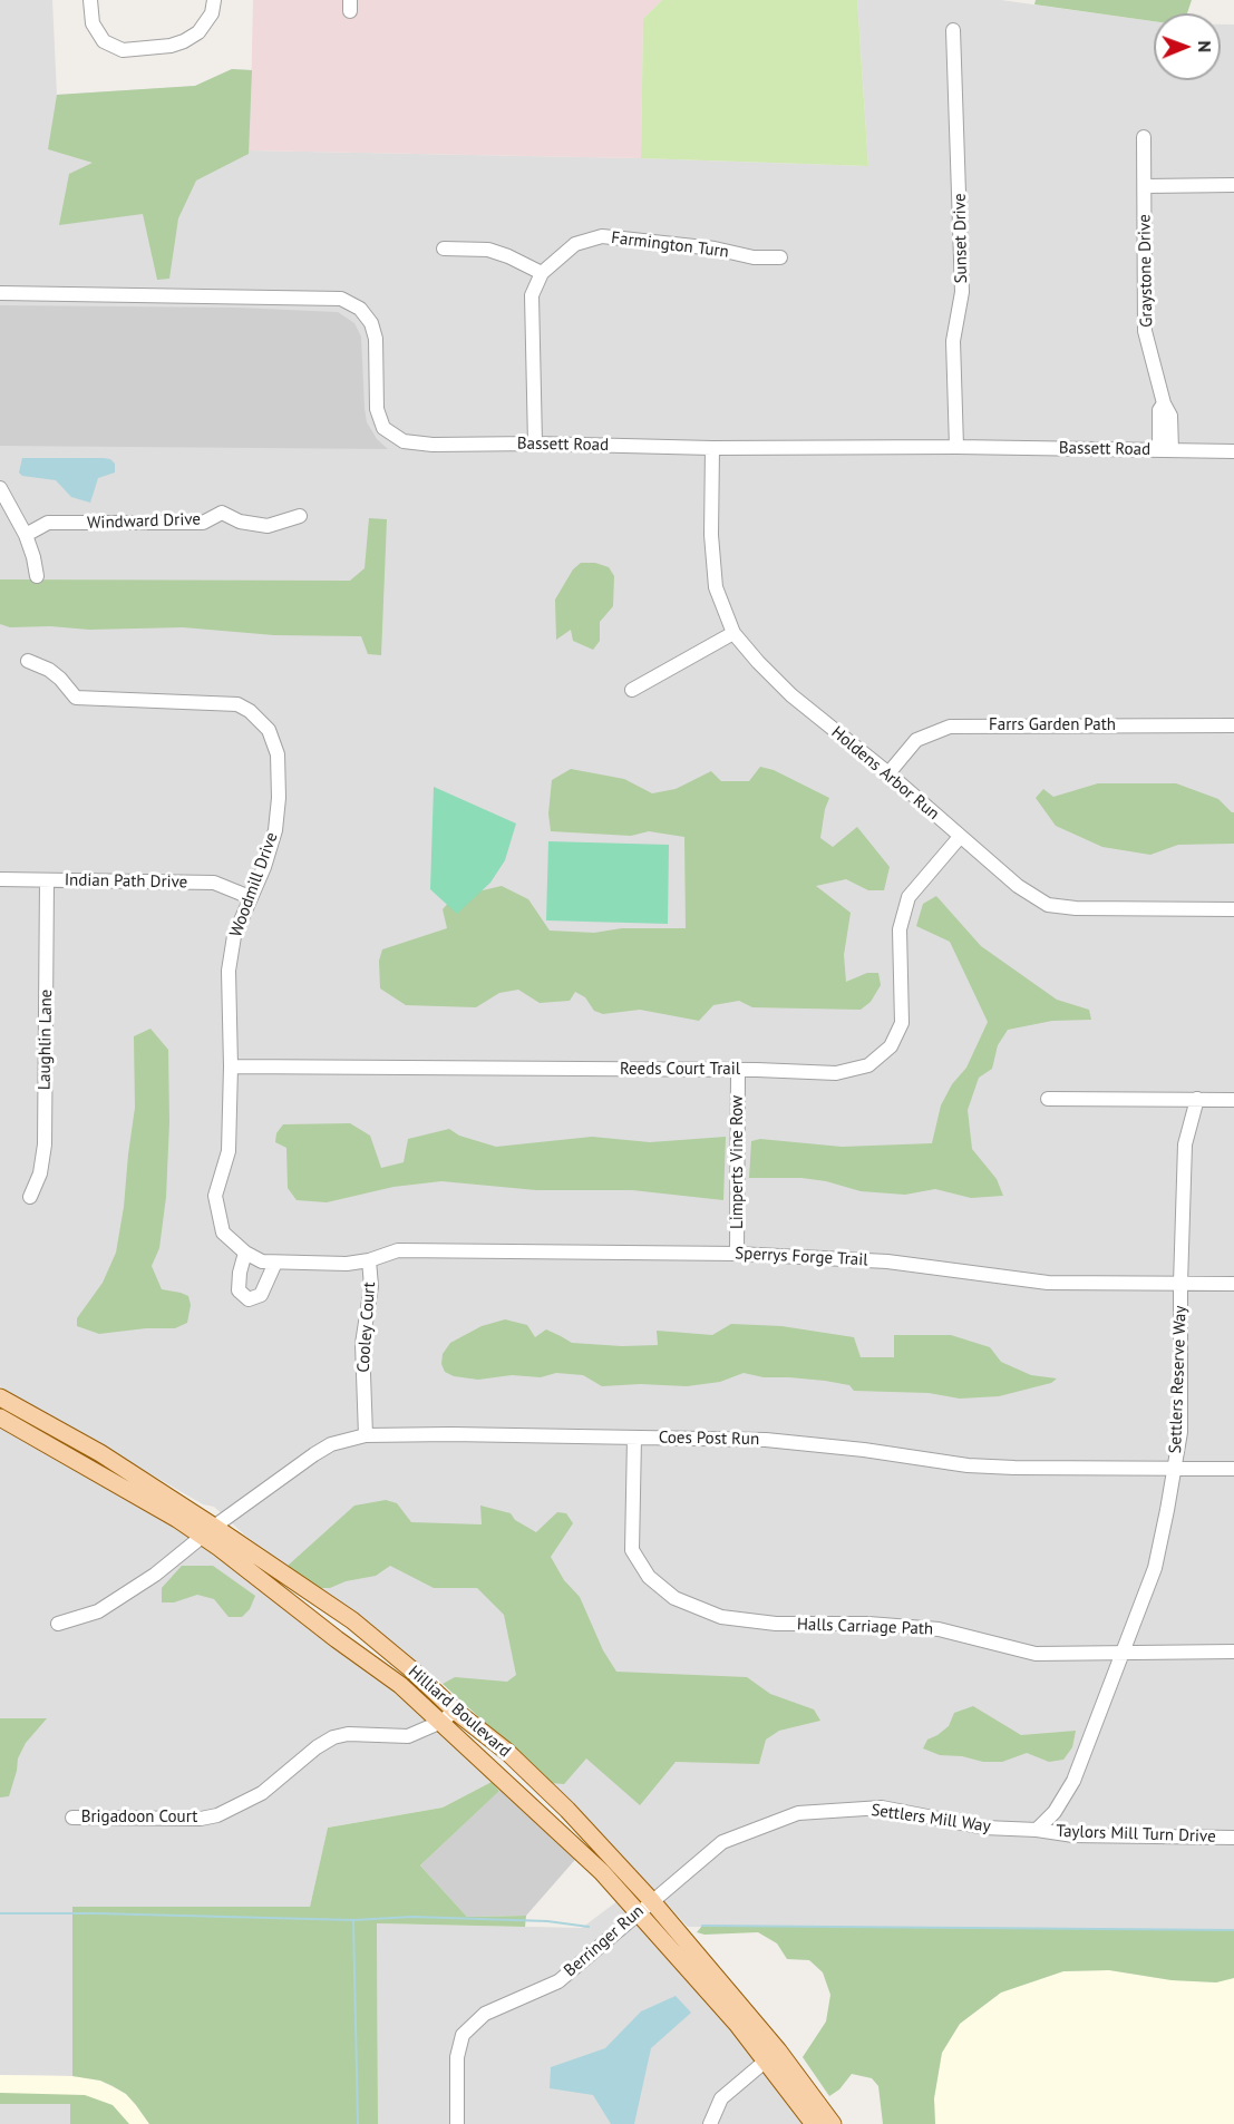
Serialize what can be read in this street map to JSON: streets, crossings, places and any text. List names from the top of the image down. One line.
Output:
{"streets":{"main road":["Hilliard Boulevard"],"street":["Sunset Drive","Farmington Turn","Graystone Drive","Bassett Road","Windward Drive","Farrs Garden Path","Holdens Arbor Run","Indian Path Drive","Woodmill Drive","Laughlin Lane","Reeds Court Trail","Limperts Vine Row","Sperrys Forge Trail","Cooley Court","Settlers Reserve Way","Coes Post Run","Halls Carriage Path","Brigadoon Court","Settlers Mill Way","Taylors Mill Turn Drive","Berringer Run"]},"crossings":[["Sunset Drive","Bassett Road"],["Graystone Drive","Bassett Road"],["Bassett Road","Holdens Arbor Run"],["Farrs Garden Path","Holdens Arbor Run"],["Holdens Arbor Run","Reeds Court Trail"],["Indian Path Drive","Woodmill Drive"],["Indian Path Drive","Laughlin Lane"],["Woodmill Drive","Reeds Court Trail"],["Woodmill Drive","Sperrys Forge Trail"],["Reeds Court Trail","Limperts Vine Row"],["Limperts Vine Row","Sperrys Forge Trail"],["Sperrys Forge Trail","Cooley Court"],["Sperrys Forge Trail","Settlers Reserve Way"],["Cooley Court","Coes Post Run"],["Settlers Reserve Way","Coes Post Run"],["Settlers Reserve Way","Halls Carriage Path"],["Settlers Reserve Way","Settlers Mill Way"],["Settlers Reserve Way","Taylors Mill Turn Drive"],["Coes Post Run","Halls Carriage Path"],["Coes Post Run","Hilliard Boulevard"],["Hilliard Boulevard","Brigadoon Court"],["Hilliard Boulevard","Settlers Mill Way"],["Hilliard Boulevard","Berringer Run"],["Settlers Mill Way","Taylors Mill Turn Drive"],["Settlers Mill Way","Berringer Run"]],"north":"right"}
